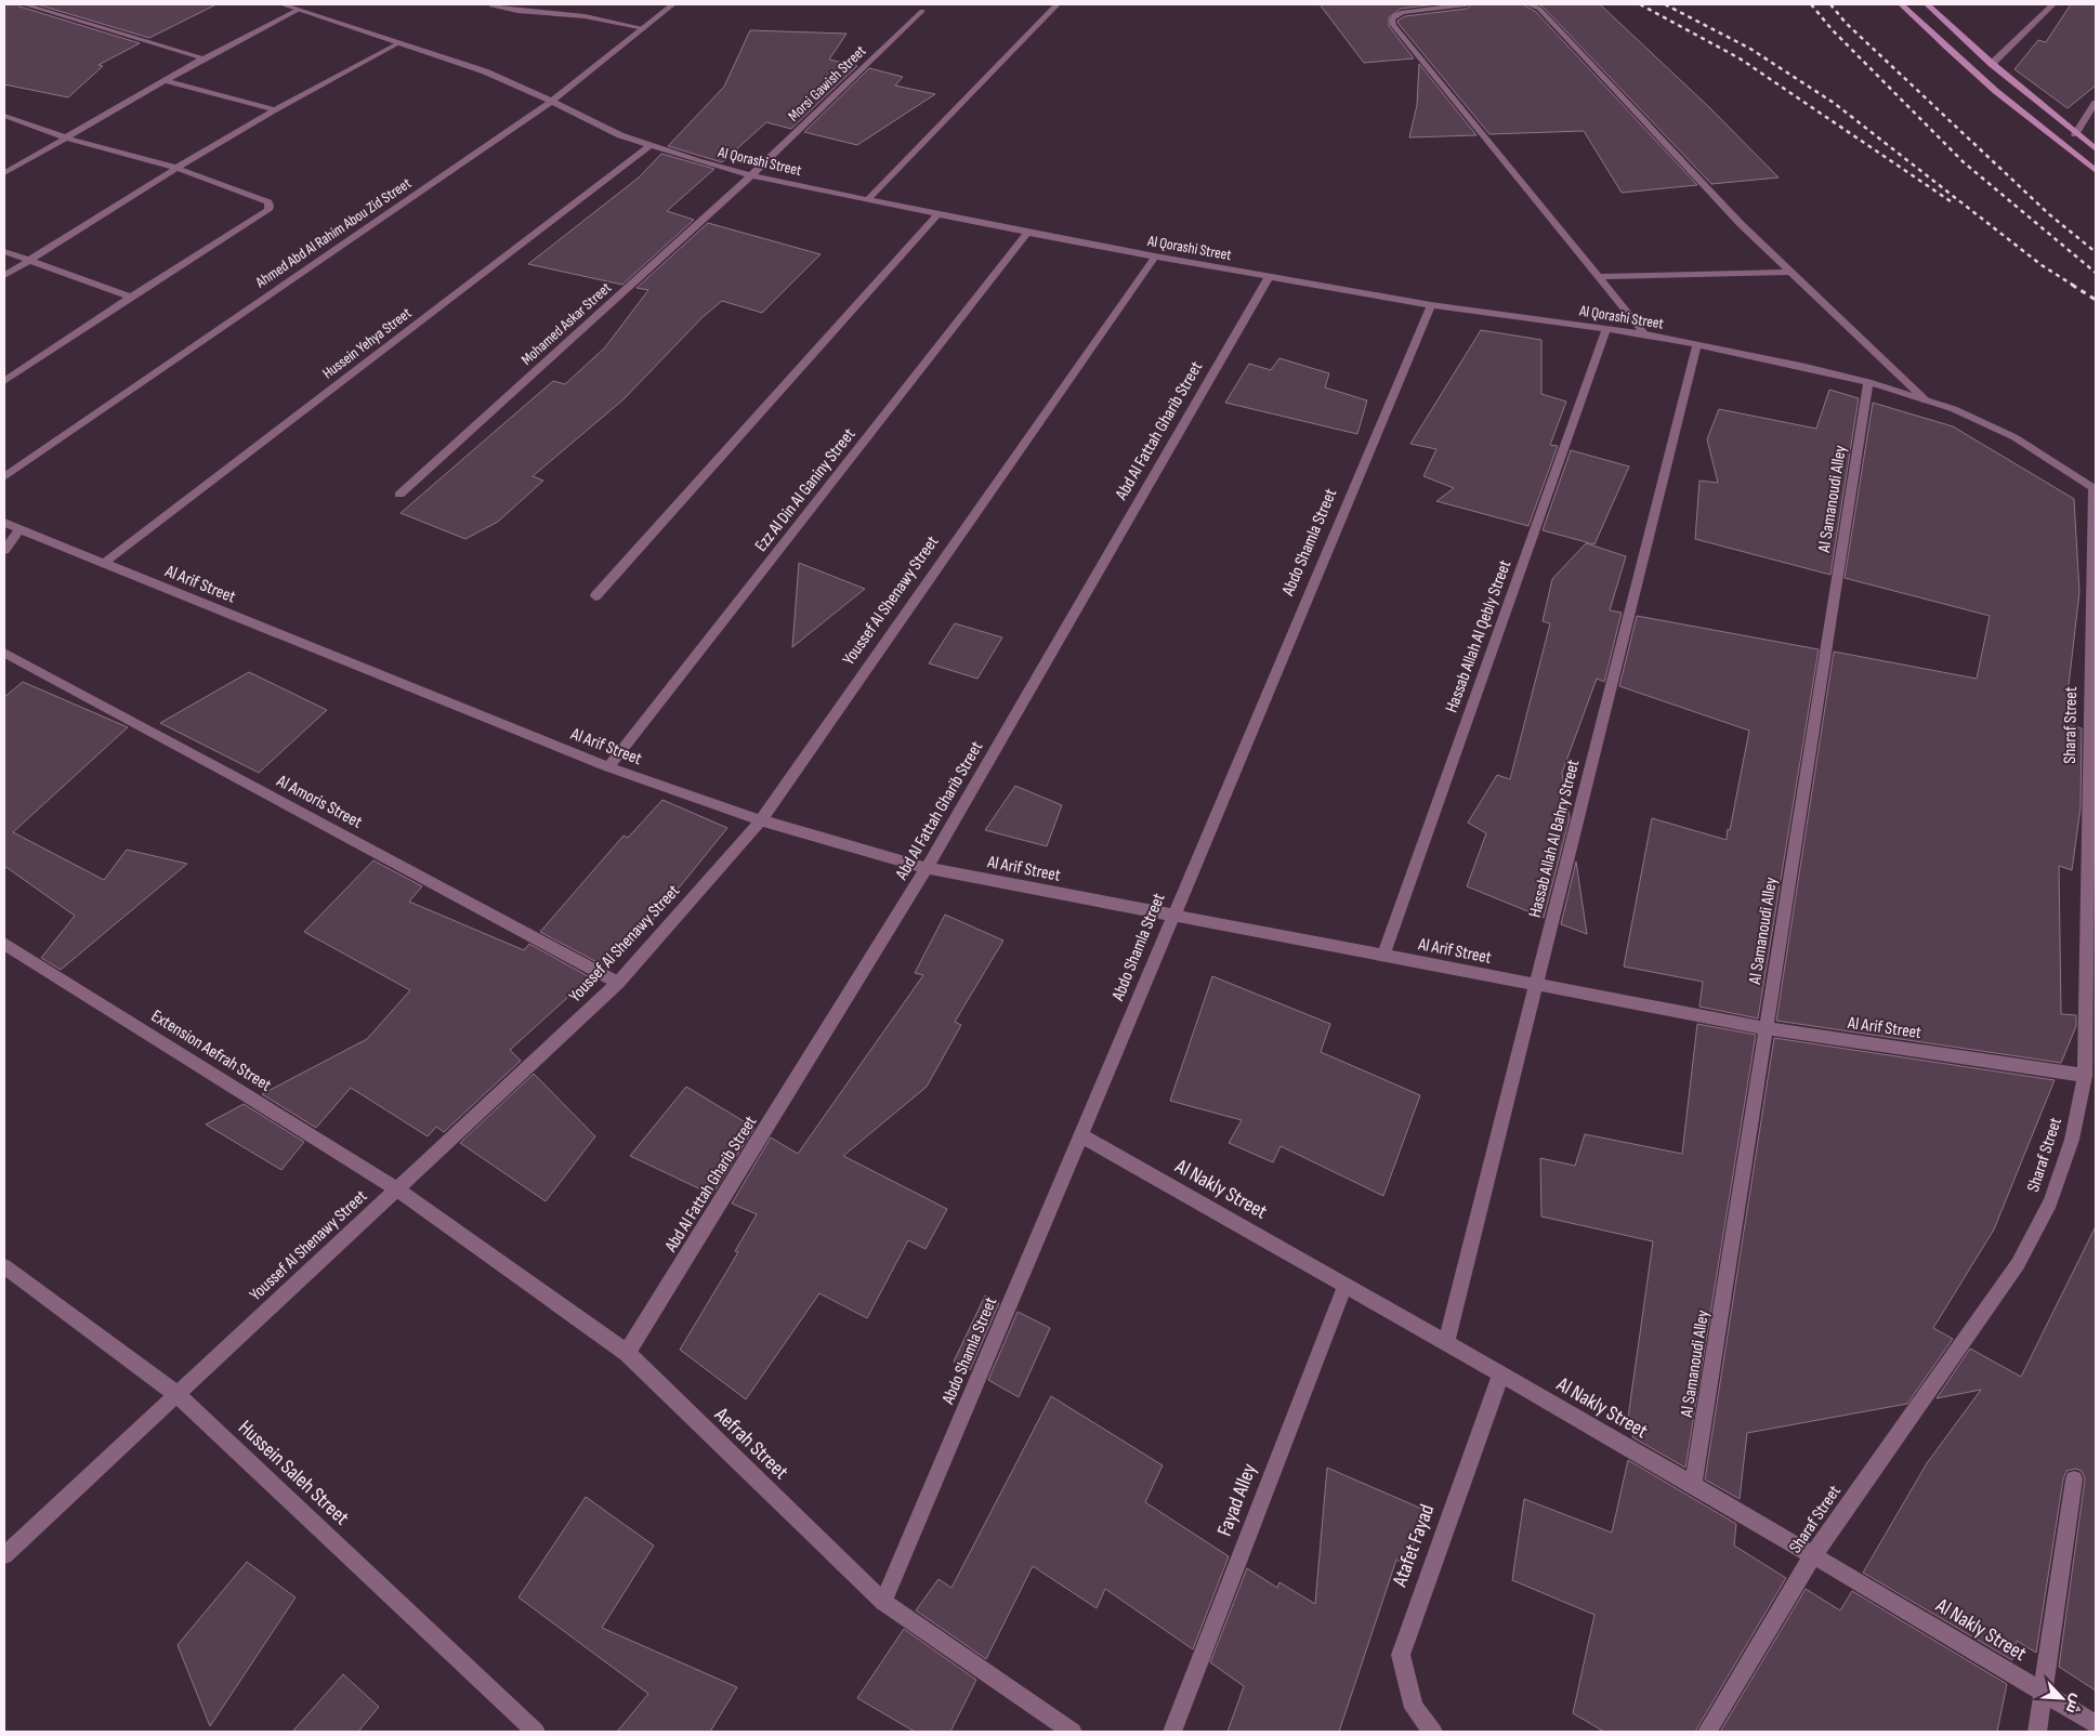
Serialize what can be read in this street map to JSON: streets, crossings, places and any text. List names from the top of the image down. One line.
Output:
{"streets":{"street":["Morsi Gawish Street","Al Qorashi Street","Ahmed Abd Al Rahim Abou Zid Street","Mohamed Askar Street","Hussein Yehya Street","Abd Al Fattah Gharib Street","Ezz Al Din Al Ganiny Street","Al Samanoudi Alley","Abdo Shamla Street","Al Arif Street","Youssef Al Shenawy Street","Hassab Allah Al Qebly Street","Sharaf Street","Al Amoris Street","Hassab Allah Al Bahry Street","Extension Aefrah Street","Al Nakly Street","Aefrah Street","Hussein Saleh Street","Fayad Alley","Atafet Fayad"]},"crossings":[["Morsi Gawish Street","Al Qorashi Street"],["Morsi Gawish Street","Mohamed Askar Street"],["Al Qorashi Street","Ahmed Abd Al Rahim Abou Zid Street"],["Al Qorashi Street","Mohamed Askar Street"],["Al Qorashi Street","Hussein Yehya Street"],["Al Qorashi Street","Abd Al Fattah Gharib Street"],["Al Qorashi Street","Ezz Al Din Al Ganiny Street"],["Al Qorashi Street","Al Samanoudi Alley"],["Al Qorashi Street","Abdo Shamla Street"],["Al Qorashi Street","Youssef Al Shenawy Street"],["Al Qorashi Street","Hassab Allah Al Qebly Street"],["Al Qorashi Street","Sharaf Street"],["Al Qorashi Street","Hassab Allah Al Bahry Street"],["Hussein Yehya Street","Al Arif Street"],["Abd Al Fattah Gharib Street","Al Arif Street"],["Abd Al Fattah Gharib Street","Aefrah Street"],["Ezz Al Din Al Ganiny Street","Al Arif Street"],["Al Samanoudi Alley","Al Arif Street"],["Al Samanoudi Alley","Al Nakly Street"],["Abdo Shamla Street","Al Arif Street"],["Abdo Shamla Street","Al Nakly Street"],["Abdo Shamla Street","Aefrah Street"],["Al Arif Street","Youssef Al Shenawy Street"],["Al Arif Street","Hassab Allah Al Qebly Street"],["Al Arif Street","Sharaf Street"],["Al Arif Street","Hassab Allah Al Bahry Street"],["Youssef Al Shenawy Street","Al Amoris Street"],["Youssef Al Shenawy Street","Extension Aefrah Street"],["Youssef Al Shenawy Street","Aefrah Street"],["Youssef Al Shenawy Street","Hussein Saleh Street"],["Sharaf Street","Al Nakly Street"],["Hassab Allah Al Bahry Street","Al Nakly Street"],["Extension Aefrah Street","Aefrah Street"],["Al Nakly Street","Fayad Alley"],["Al Nakly Street","Atafet Fayad"]],"north":"bottom right"}
